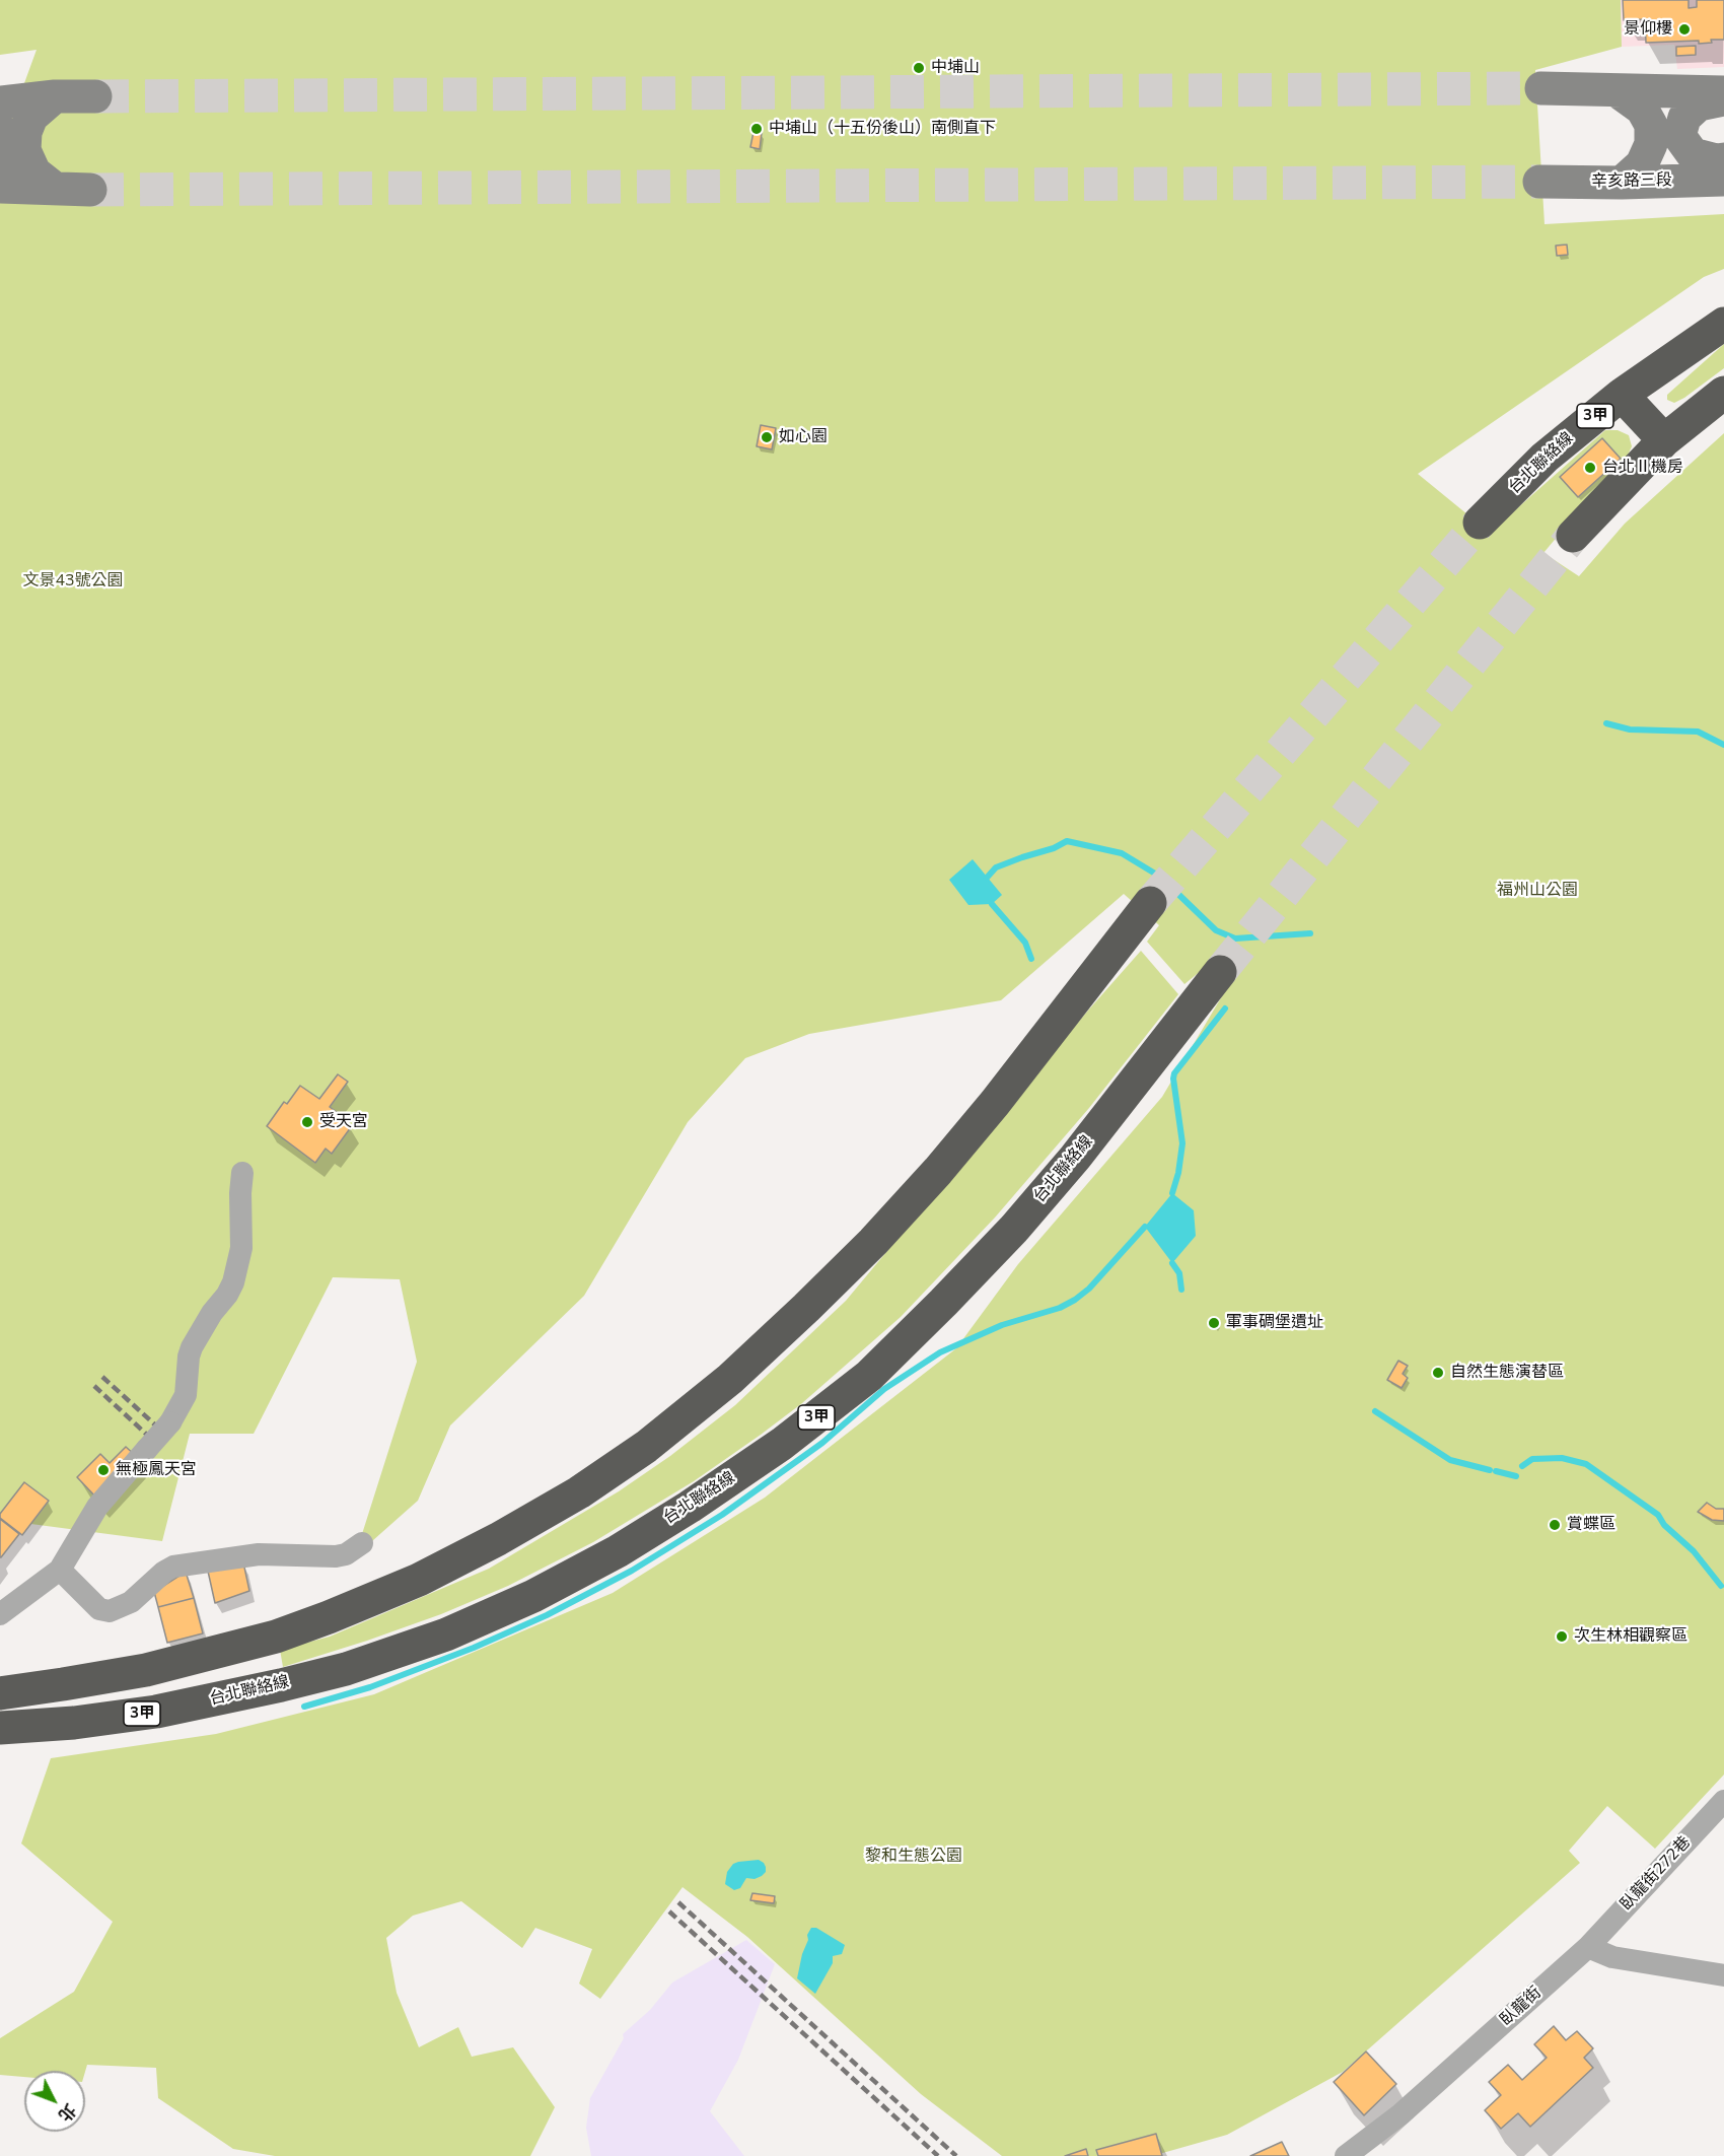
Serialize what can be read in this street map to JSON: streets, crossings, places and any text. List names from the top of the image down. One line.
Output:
{"streets":{"highway":["3甲","台北聯絡線"],"main road":["辛亥路三段"],"street":["臥龍街272巷","臥龍街"]},"crossings":[["臥龍街272巷","臥龍街"]],"parks":["文景43號公園","福州山公園","黎和生態公園"],"places":["景仰樓","中埔山","中埔山（十五份後山）南側直下","如心園","台北Ⅱ機房","受天宮","軍事碉堡遺址","自然生態演替區","無極鳳天宮","賞蝶區","次生林相觀察區"],"north":"bottom right"}
